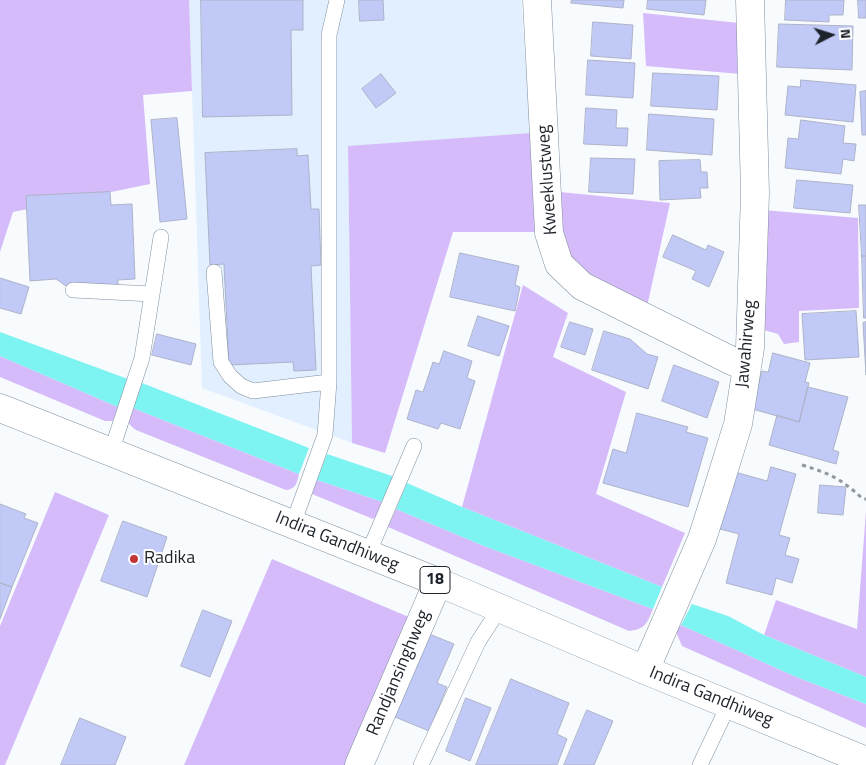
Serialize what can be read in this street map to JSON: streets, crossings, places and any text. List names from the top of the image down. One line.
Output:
{"streets":{"street":["Kweeklustweg","Jawahirweg","Indira Gandhiweg","18","Randjansinghweg"]},"crossings":[["Kweeklustweg","Jawahirweg"],["Jawahirweg","Indira Gandhiweg"],["Indira Gandhiweg","Randjansinghweg"]],"places":["Radika"],"north":"right"}
